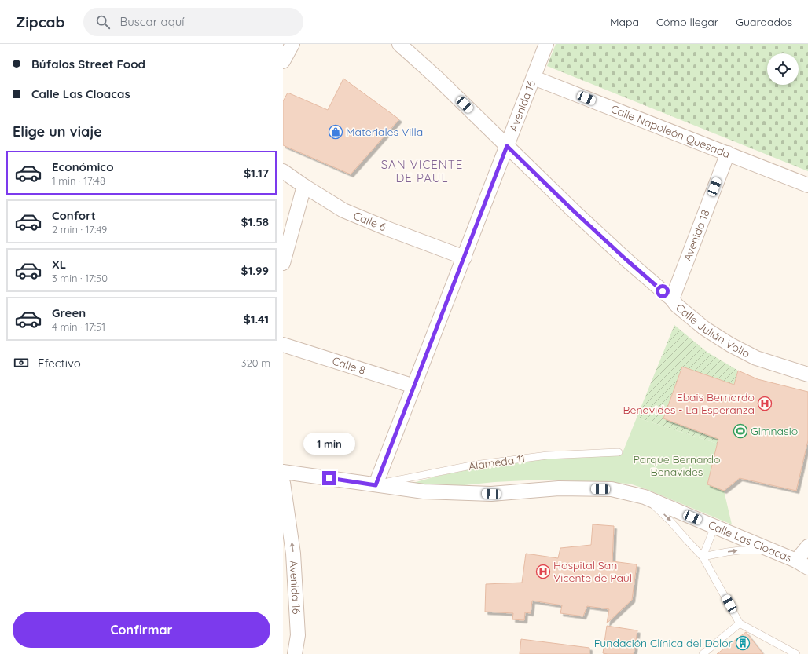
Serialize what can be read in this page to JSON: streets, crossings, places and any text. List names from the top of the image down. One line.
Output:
{"streets":{"street":["Avenida 16","Calle Napoleón Quesada","Calle 6","Avenida 18","Calle Julián Volio","Calle 8","Calle Las Cloacas"],"lane":["Alameda 11"]},"crossings":[["Avenida 16","Calle Napoleón Quesada"],["Avenida 16","Calle 6"],["Avenida 16","Calle Julián Volio"],["Avenida 16","Calle 8"],["Avenida 16","Alameda 11"],["Avenida 16","Calle Las Cloacas"],["Calle Napoleón Quesada","Avenida 18"],["Avenida 18","Calle Julián Volio"],["Alameda 11","Calle Las Cloacas"]],"districts":["SAN VICENTE DE PAUL"],"parks":["Parque Bernardo Benavides"],"places":{"shop":["Materiales Villa"],"hospital":["Ebais Bernardo Benavides - La Esperanza","Hospital San Vicente de Paúl"],"sports":["Gimnasio"],"building":["Fundación Clínica del Dolor"]},"page":{"header":"Zipcab","search":"Buscar aquí","nav":["Mapa","Cómo llegar","Guardados"],"banner":["Búfalos Street Food","Calle Las Cloacas"],"heading":"Elige un viaje","list":[{"name":"Económico","note":"1 min · 17:48","value":"$1.17"},{"name":"Confort","note":"2 min · 17:49","value":"$1.58"},{"name":"XL","note":"3 min · 17:50","value":"$1.99"},{"name":"Green","note":"4 min · 17:51","value":"$1.41"}],"pay":["Efectivo","320 m"],"bubble":"1 min","buttons":"Confirmar"}}
